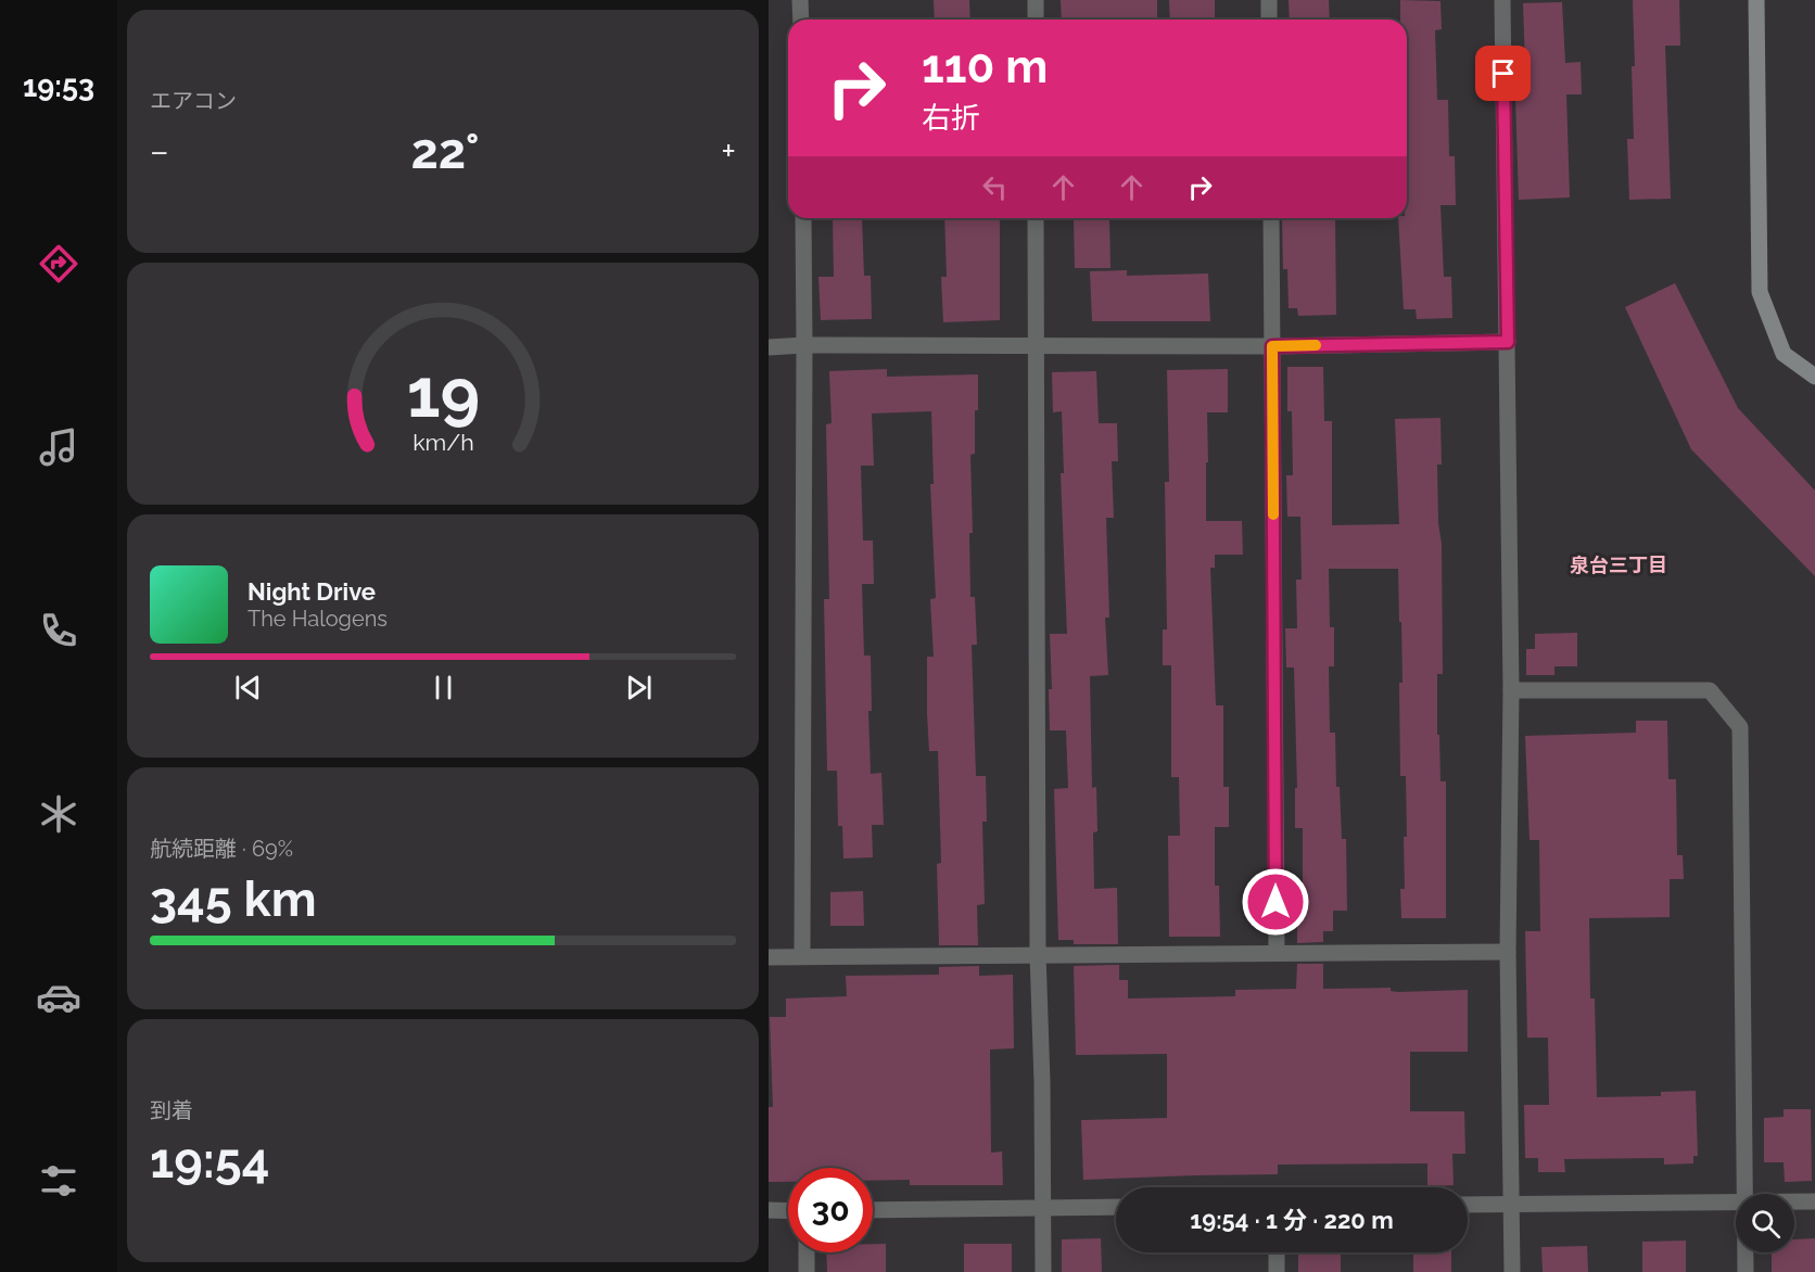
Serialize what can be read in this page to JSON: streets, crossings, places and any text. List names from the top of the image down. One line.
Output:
{"districts":["泉台三丁目"],"page":{"tabs":"19:53","tile":["エアコン",["航続距離 · 69%","345 km"],["到着","19:54"]],"turn":["110 m","右折"],"heat":["−","22°","+"],"song":["Night Drive","The Halogens"],"limit":"30","trip":"19:54 · 1 分 · 220 m","gauge":["19","km/h"]}}
